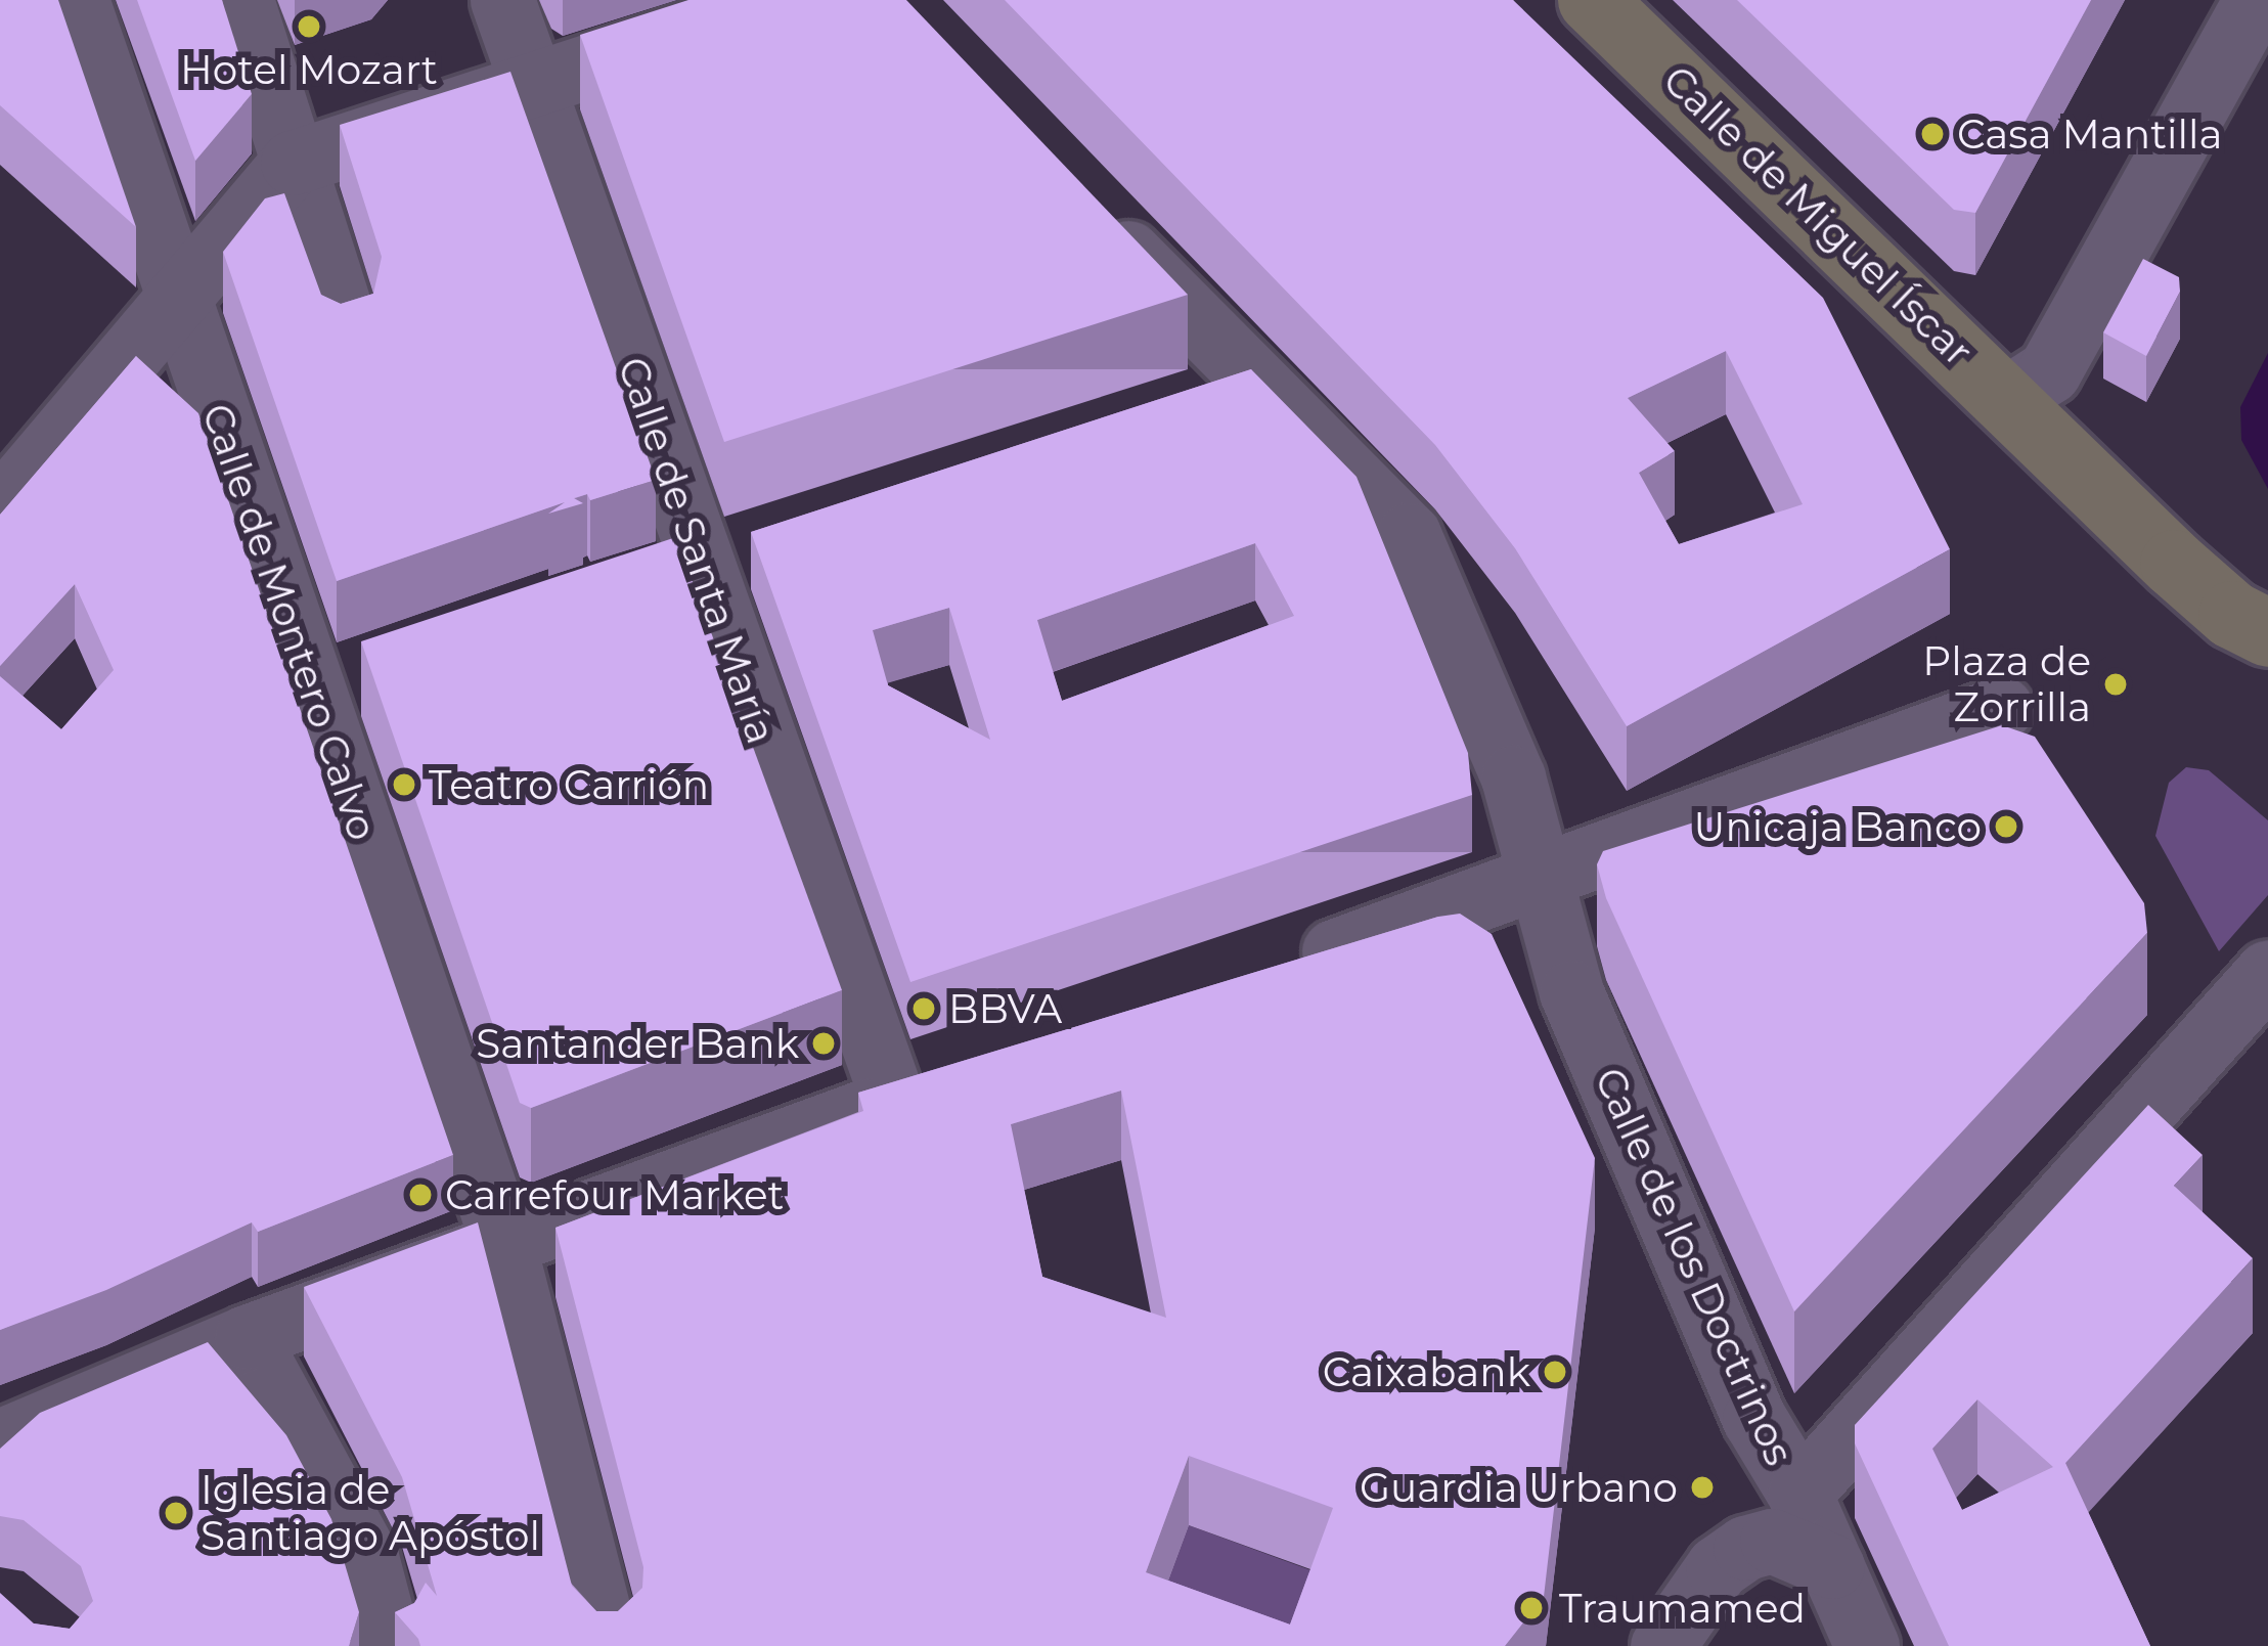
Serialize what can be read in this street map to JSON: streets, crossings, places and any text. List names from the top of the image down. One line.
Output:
{"streets":{"street":["Calle de Miguel Íscar","Calle de Santa María","Calle de Montero Calvo","Calle de los Doctrinos"]},"places":["Hotel Mozart","Casa Mantilla","Plaza de Zorrilla","Teatro Carrión","Unicaja Banco","BBVA","Santander Bank","Carrefour Market","Caixabank","Guardia Urbano","Iglesia de Santiago Apóstol","Traumamed"]}
